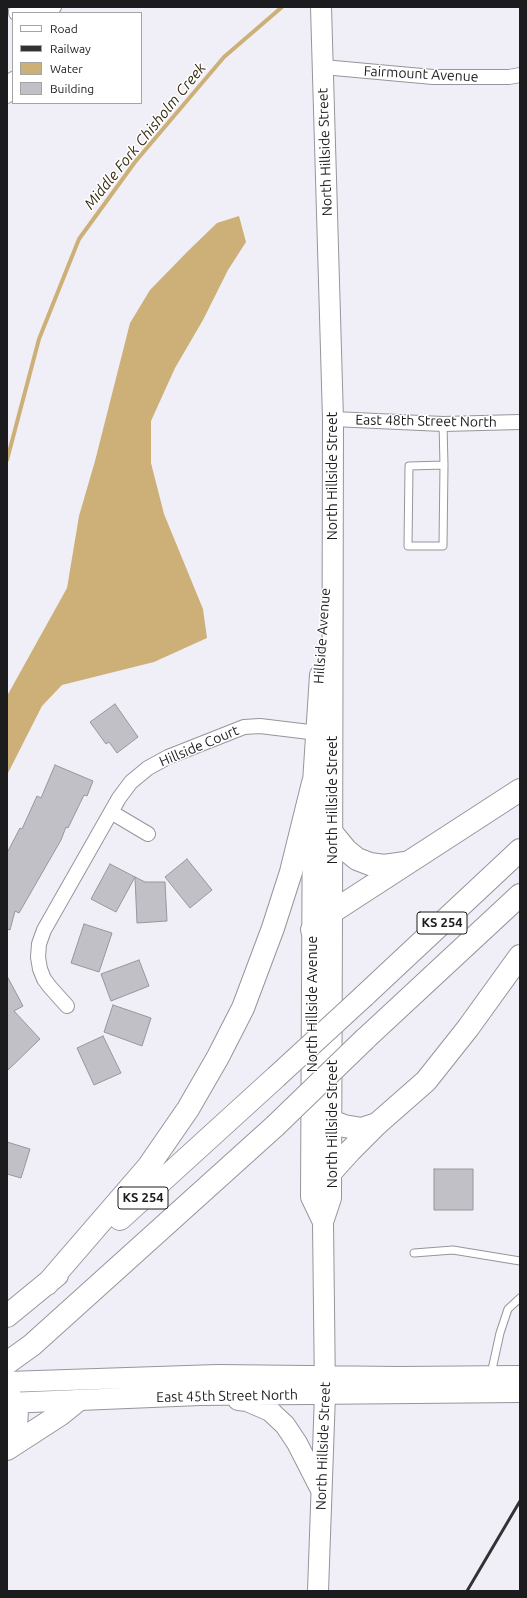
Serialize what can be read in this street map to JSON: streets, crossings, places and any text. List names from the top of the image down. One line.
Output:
{"streets":{"highway":["KS 254"],"main road":["North Hillside Street","Hillside Avenue","North Hillside Avenue","East 45th Street North"],"street":["Fairmount Avenue","East 48th Street North","Hillside Court"]},"crossings":[["Fairmount Avenue","North Hillside Street"],["North Hillside Street","East 48th Street North"],["North Hillside Street","Hillside Avenue"],["North Hillside Street","Hillside Court"],["North Hillside Street","North Hillside Avenue"],["North Hillside Street","East 45th Street North"],["Hillside Avenue","Hillside Court"],["Hillside Avenue","North Hillside Avenue"]],"water":["Middle Fork Chisholm Creek"],"legend":["Road","Railway","Water","Building"]}
